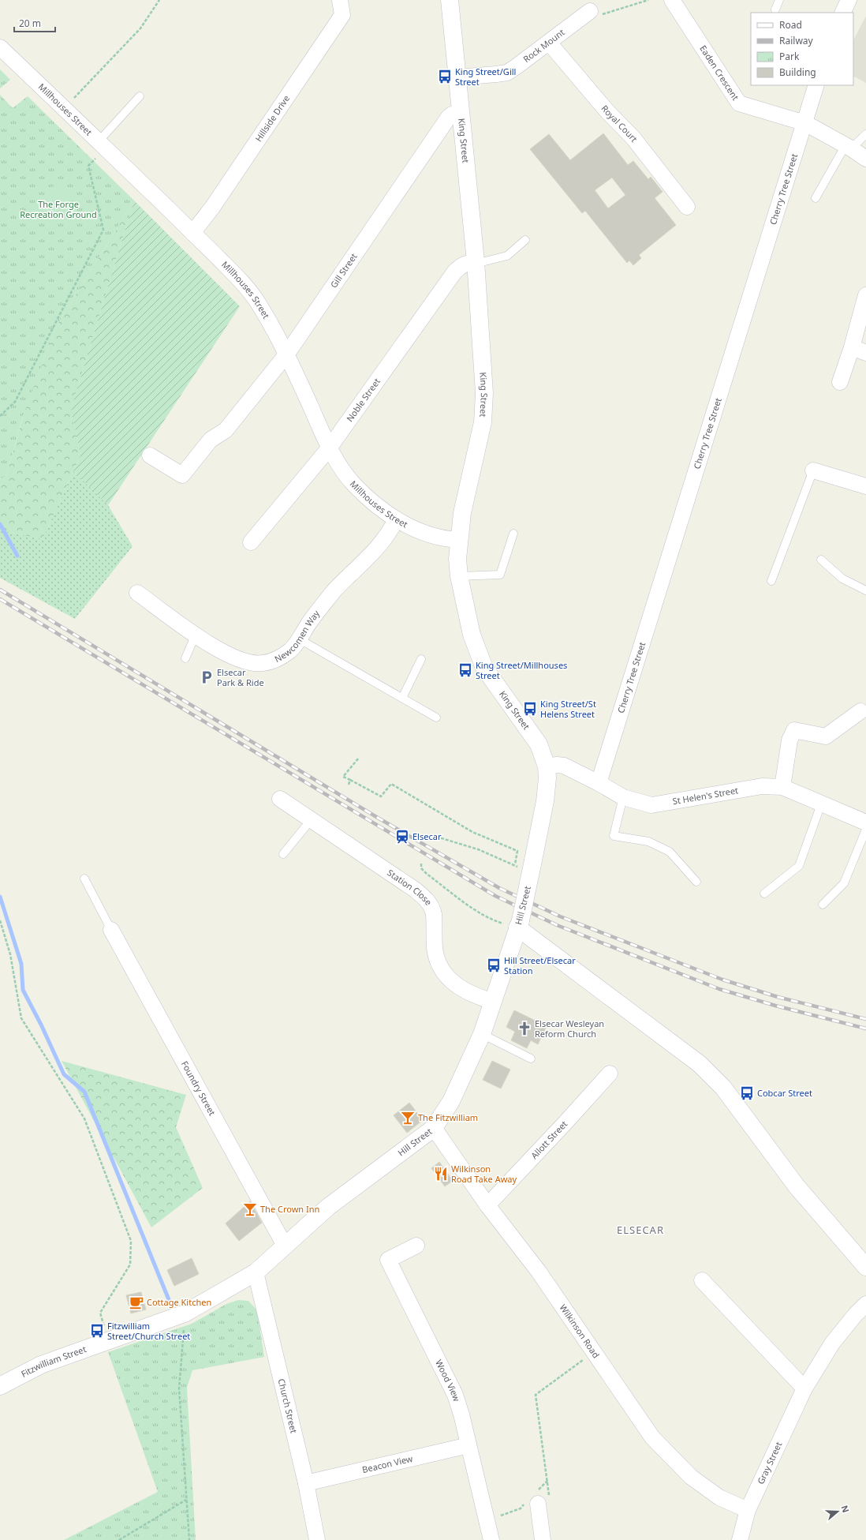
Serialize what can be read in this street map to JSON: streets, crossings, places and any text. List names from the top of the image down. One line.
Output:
{"streets":{"main road":["King Street","Hill Street","Fitzwilliam Street"],"street":["Rock Mount","Eaden Crescent","Millhouses Street","Hillside Drive","Royal Court","Cherry Tree Street","Gill Street","Noble Street","Newcomen Way","St Helen's Street","Station Close","Foundry Street","Allott Street","Wilkinson Road","Wood View","Church Street","Gray Street","Beacon View"]},"crossings":[["Rock Mount","Royal Court"],["Rock Mount","King Street"],["Eaden Crescent","Cherry Tree Street"],["Millhouses Street","Hillside Drive"],["Millhouses Street","King Street"],["Millhouses Street","Gill Street"],["Millhouses Street","Noble Street"],["Millhouses Street","Newcomen Way"],["King Street","Gill Street"],["King Street","Noble Street"],["King Street","St Helen's Street"],["King Street","Hill Street"],["Cherry Tree Street","St Helen's Street"],["St Helen's Street","Hill Street"],["Station Close","Hill Street"],["Hill Street","Foundry Street"],["Hill Street","Wilkinson Road"],["Hill Street","Fitzwilliam Street"],["Hill Street","Church Street"],["Allott Street","Wilkinson Road"],["Wilkinson Road","Gray Street"],["Wood View","Beacon View"],["Church Street","Beacon View"]],"districts":["ELSECAR"],"parks":["The Forge Recreation Ground"],"places":{"bus stop":["King Street/Gill Street","King Street/Millhouses Street","King Street/St Helens Street","Hill Street/Elsecar Station","Cobcar Street","Fitzwilliam Street/Church Street"],"parking":["Elsecar Park & Ride"],"station":["Elsecar"],"church":["Elsecar Wesleyan Reform Church"],"bar":["The Fitzwilliam","The Crown Inn"],"restaurant":["Wilkinson Road Take Away"],"cafe":["Cottage Kitchen"]},"legend":["Road","Railway","Park","Building"],"scale_bar":"20 m","north":"right"}
